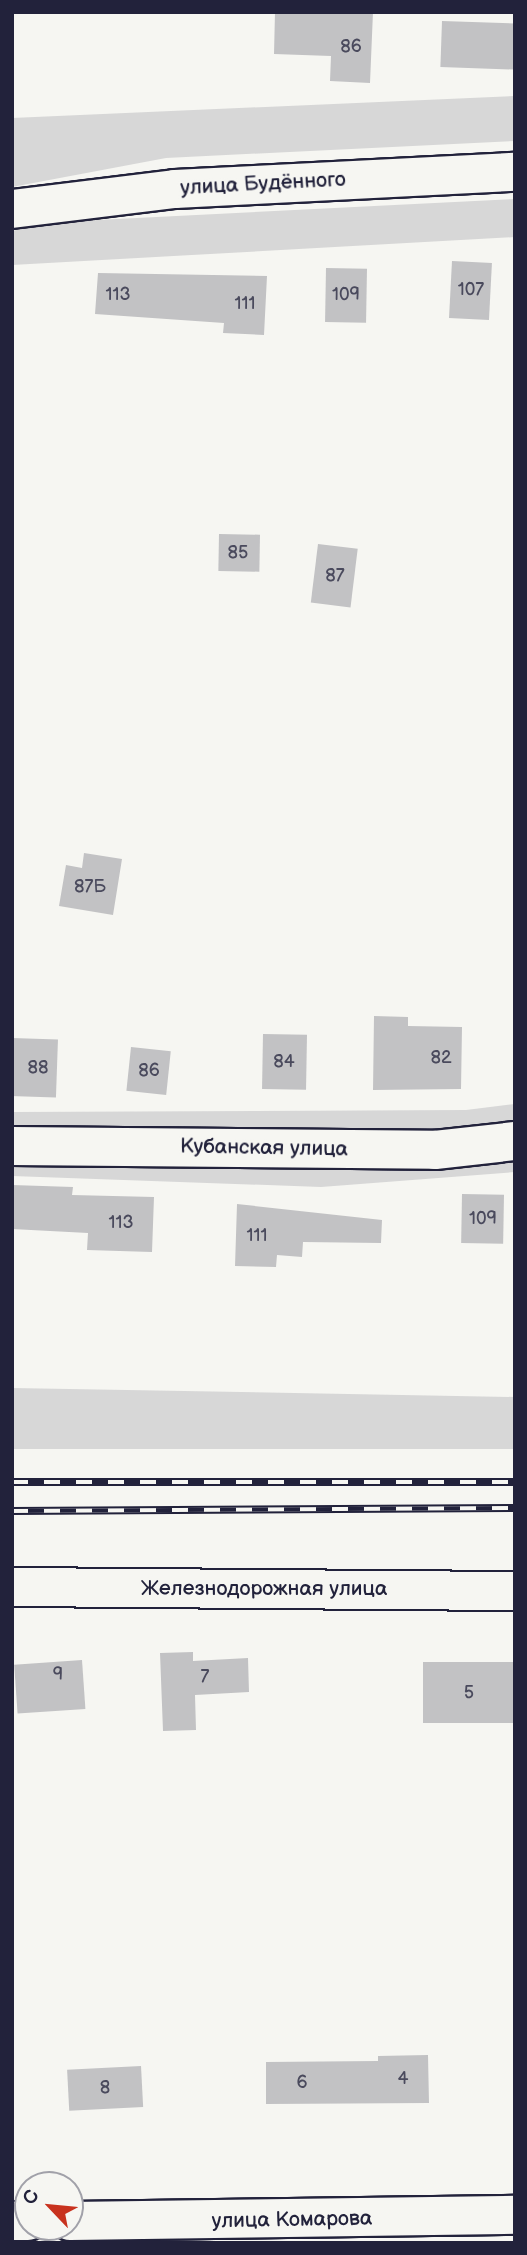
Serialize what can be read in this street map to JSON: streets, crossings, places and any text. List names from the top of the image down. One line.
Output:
{"streets":{"street":["улица Будённого","Кубанская улица","Железнодорожная улица","улица Комарова"]},"house_numbers":["86","107","113","109","111","85","87","87Б","82","84","88","86","109","113","111","9","7","5","4","6","8"],"north":"top left"}
